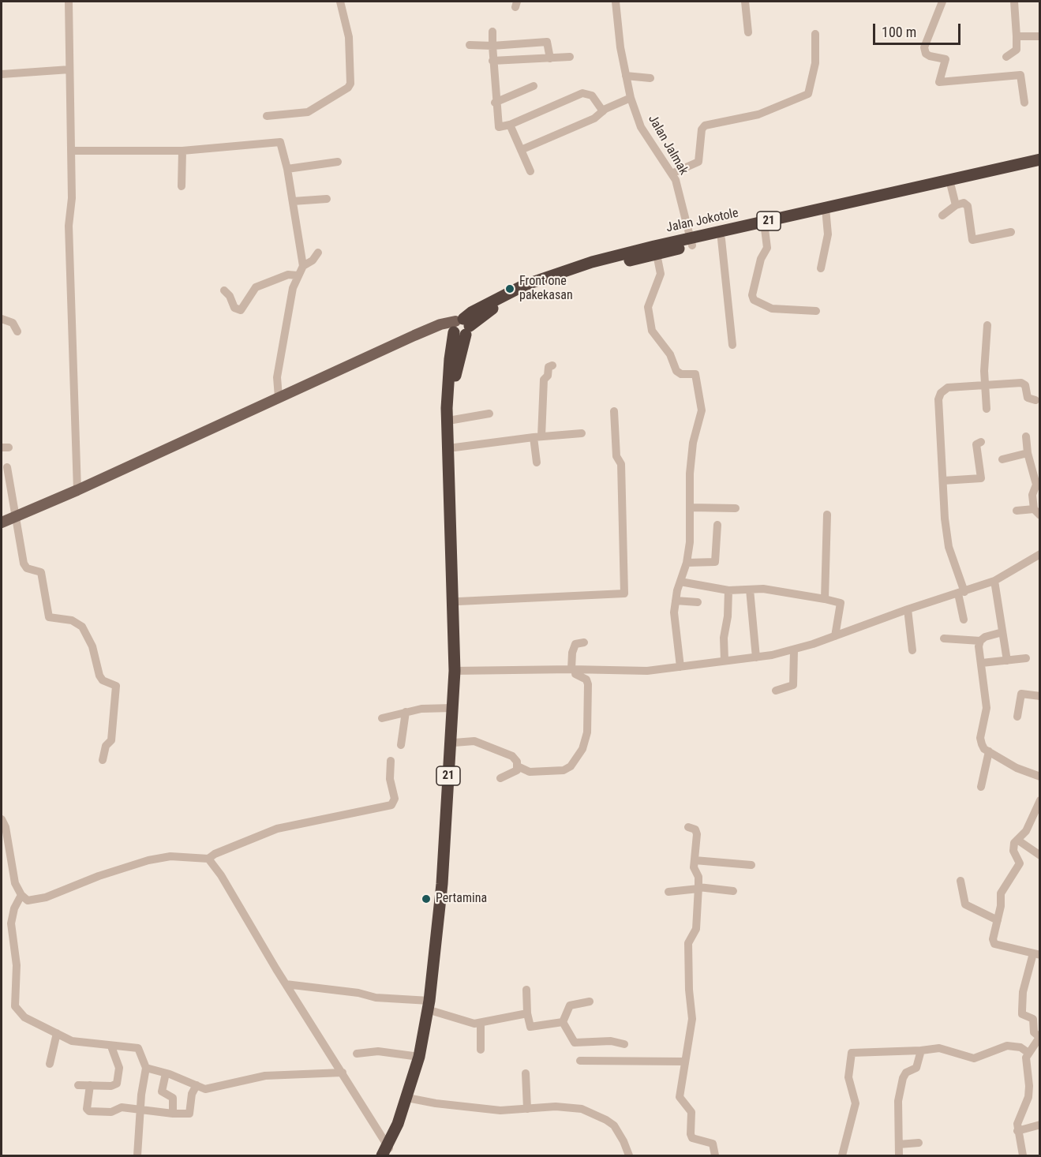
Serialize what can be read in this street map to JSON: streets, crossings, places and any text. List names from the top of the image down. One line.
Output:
{"streets":{"highway":["Jalan Jokotole","21"],"street":["Jalan Jalmak"]},"crossings":[["Jalan Jalmak","Jalan Jokotole"],["Jalan Jokotole","21"]],"places":["Front one pakekasan","Pertamina"],"scale_bar":"100 m"}
